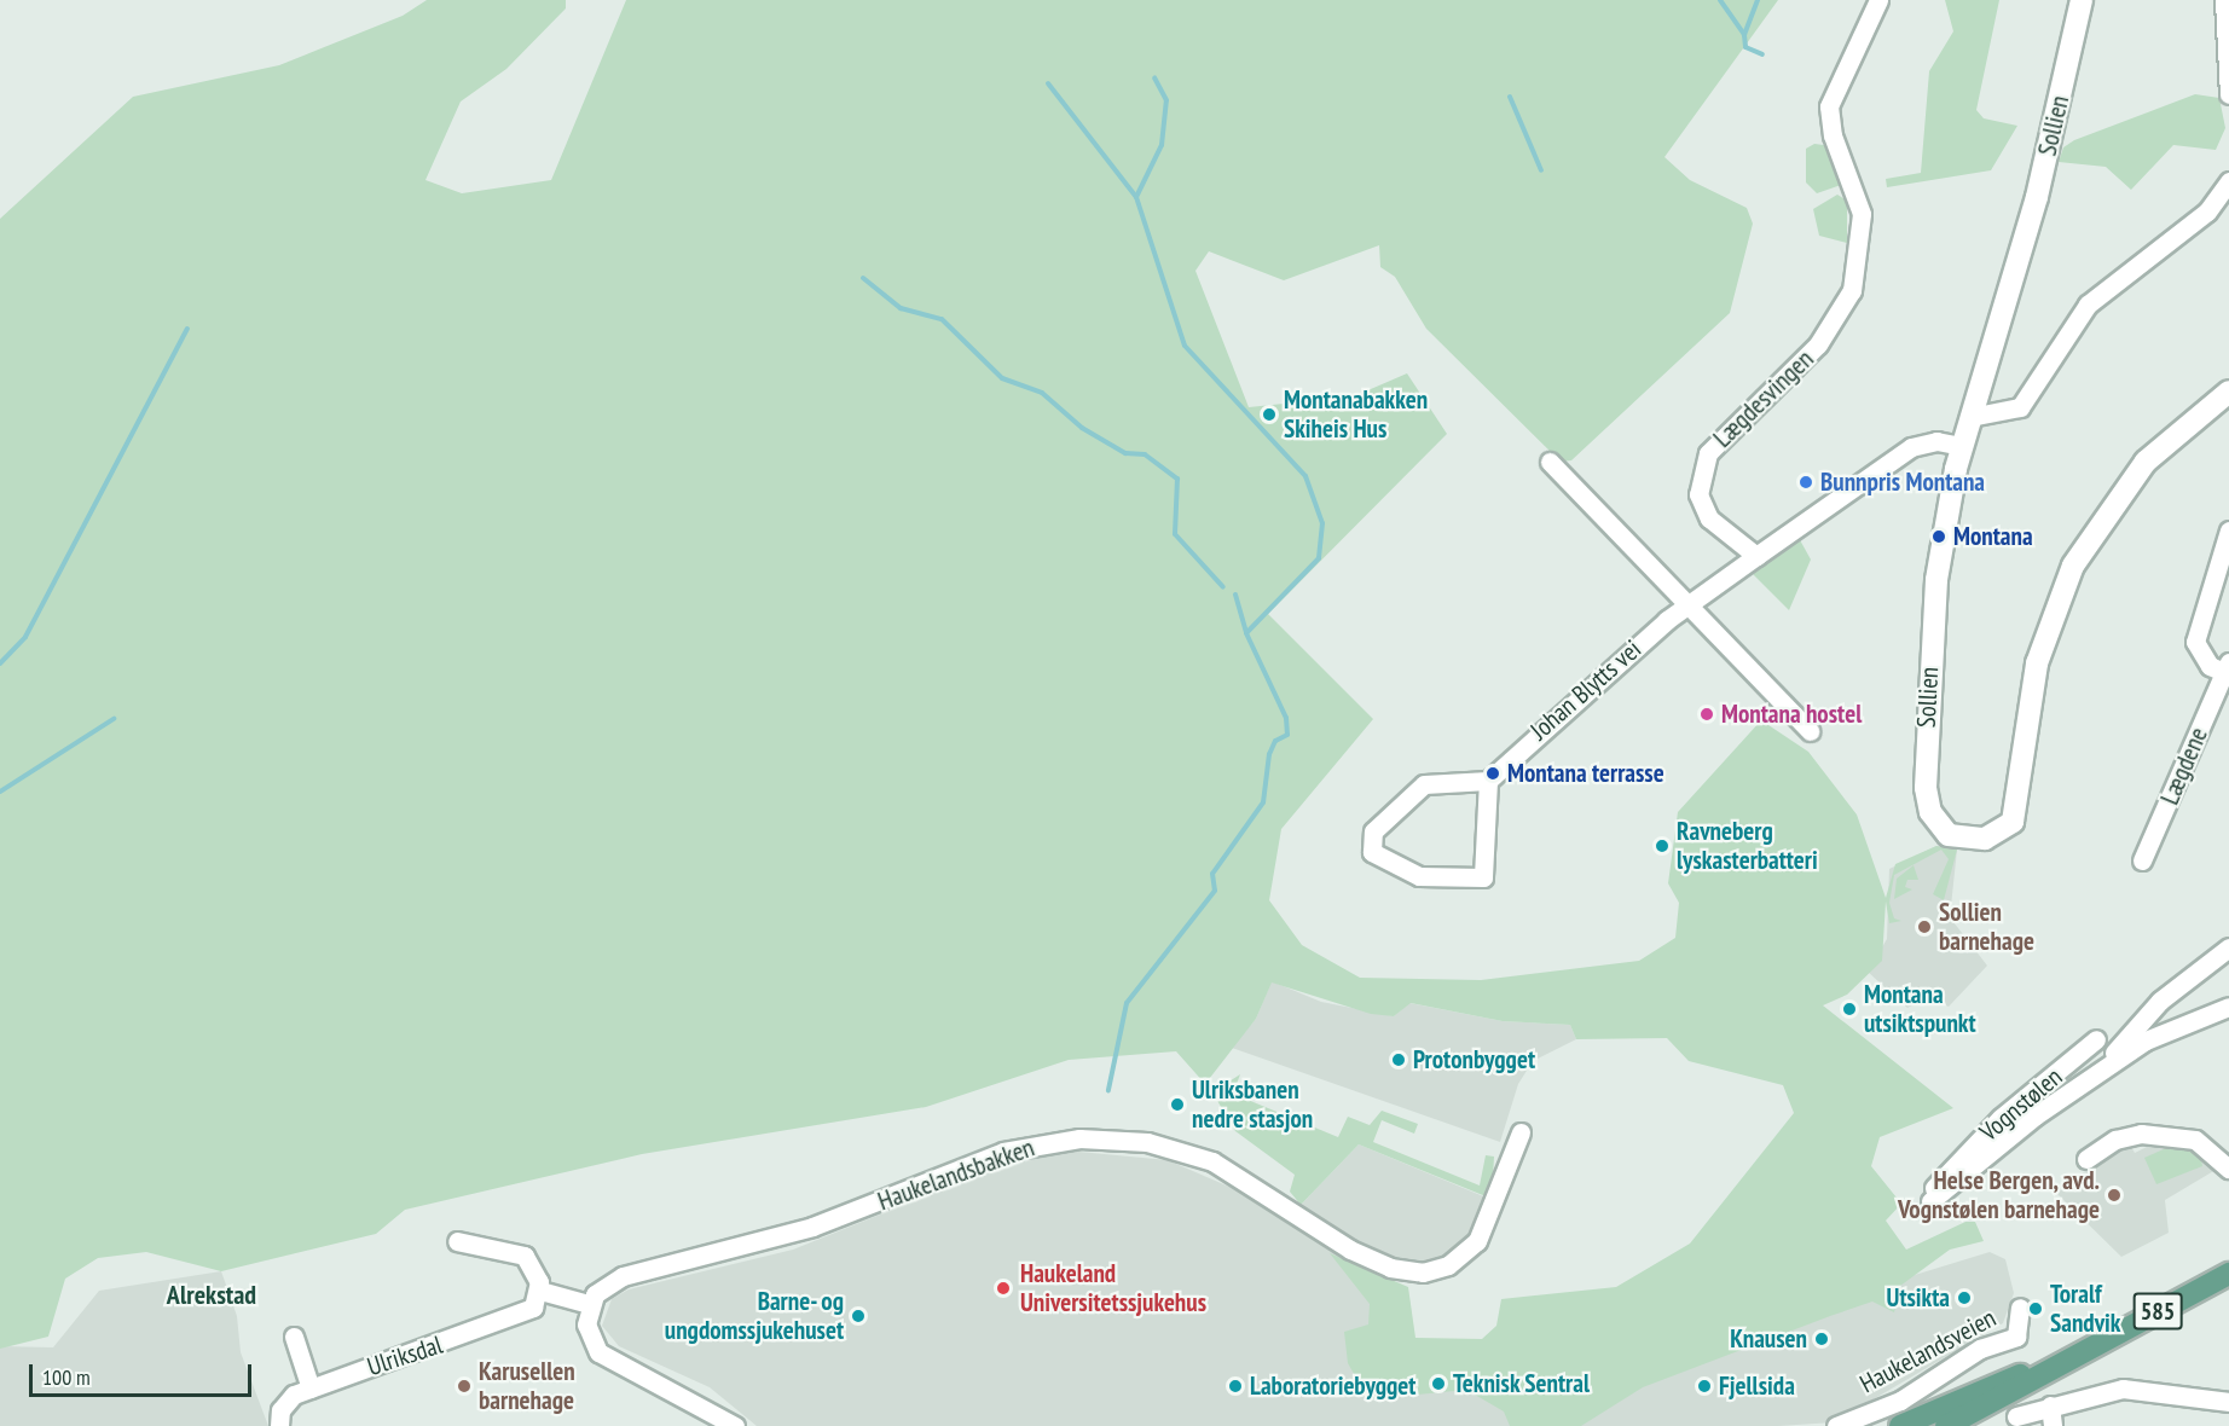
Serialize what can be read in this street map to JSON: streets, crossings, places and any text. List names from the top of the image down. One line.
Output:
{"streets":{"main road":["585"],"street":["Sollien","Lægdesvingen","Johan Blytts vei","Lægdene","Vognstølen","Haukelandsbakken","Haukelandsveien","Ulriksdal"]},"crossings":[["Lægdesvingen","Johan Blytts vei"]],"districts":["Alrekstad"],"places":["Montanabakken Skiheis Hus","Bunnpris Montana","Montana","Montana hostel","Montana terrasse","Ravneberg lyskasterbatteri","Sollien barnehage","Montana utsiktspunkt","Protonbygget","Ulriksbanen nedre stasjon","Helse Bergen, avd. Vognstølen barnehage","Haukeland Universitetssjukehus","Utsikta","Toralf Sandvik","Barne- og ungdomssjukehuset","Knausen","Teknisk Sentral","Karusellen barnehage","Laboratoriebygget","Fjellsida"],"scale_bar":"100 m"}
